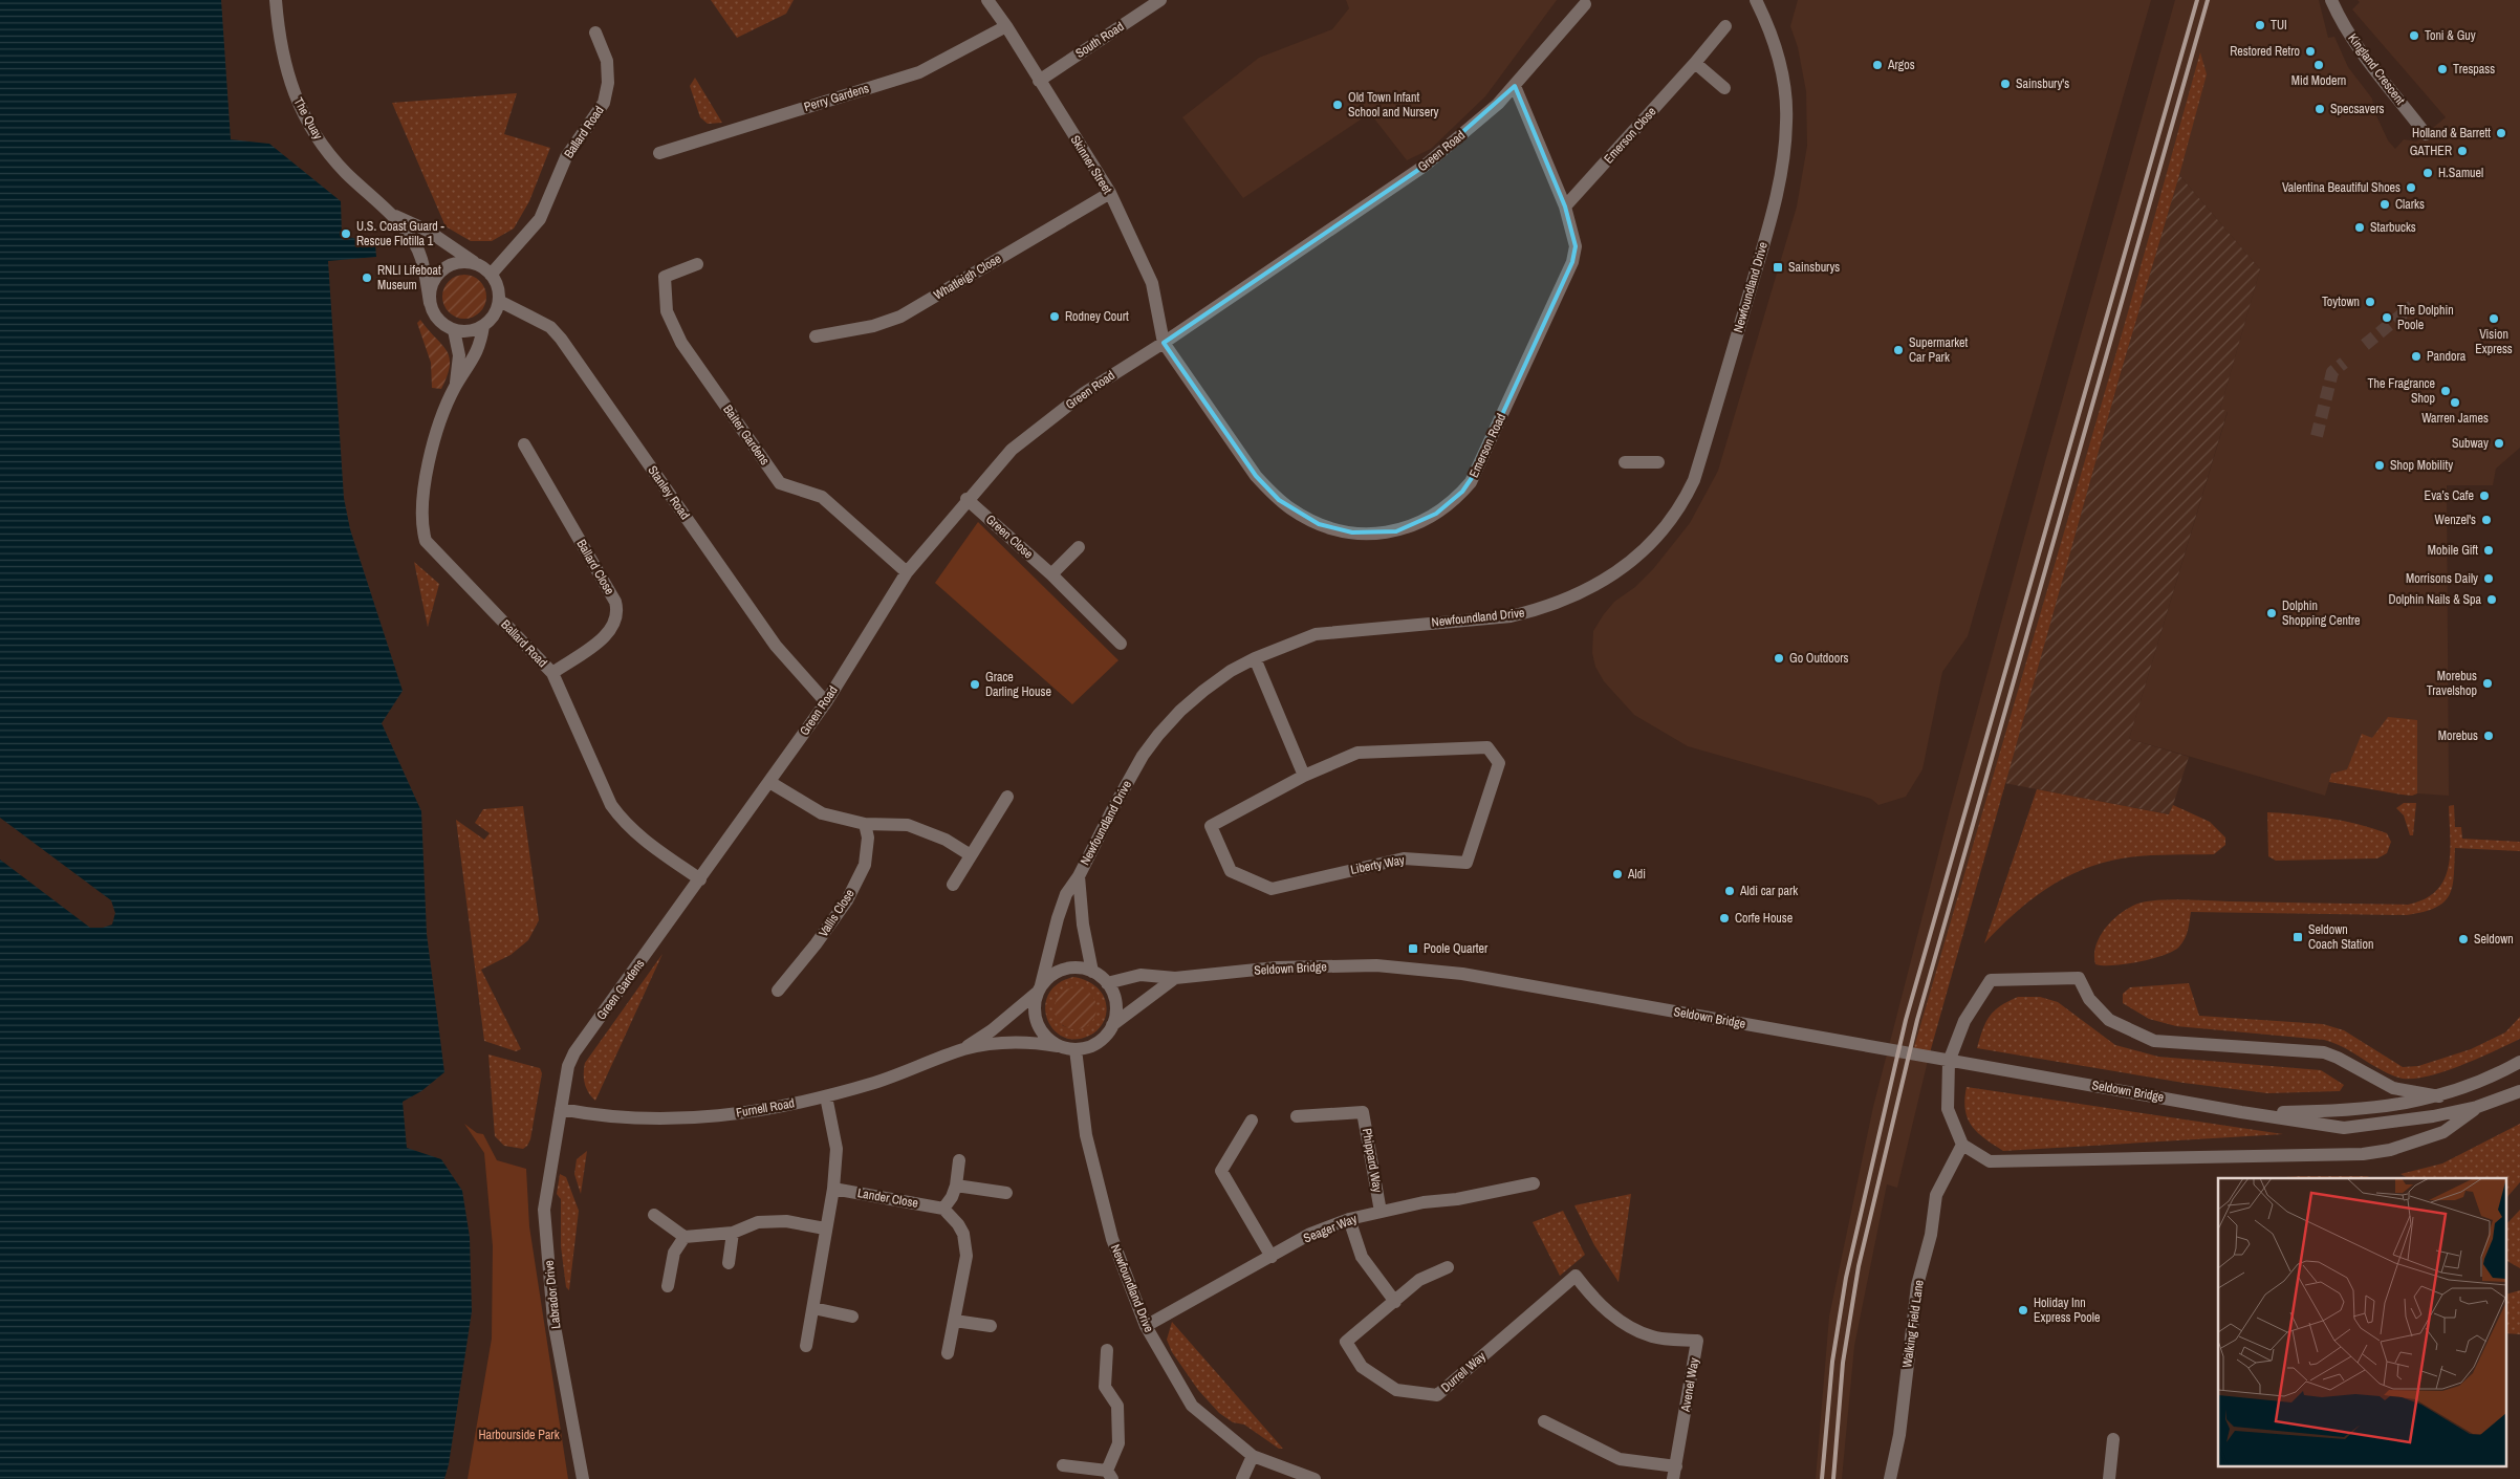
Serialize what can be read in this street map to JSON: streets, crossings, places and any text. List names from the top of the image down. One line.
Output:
{"streets":{"street":["South Road","Kingland Crescent","Perry Gardens","The Quay","Ballard Road","Emerson Close","Green Road","Skinner Street","Whatleigh Close","Newfoundland Drive","Baiter Gardens","Emerson Road","Stanley Road","Green Close","Ballard Close","Liberty Way","Vallis Close","Seldown Bridge","Green Gardens","Furnell Road","Phippard Way","Lander Close","Seager Way","Labrador Drive","Walking Field Lane","Durrell Way","Avenel Way"]},"crossings":[["South Road","Skinner Street"],["Perry Gardens","Skinner Street"],["The Quay","Ballard Road"],["The Quay","Stanley Road"],["Ballard Road","Green Road"],["Ballard Road","Stanley Road"],["Ballard Road","Ballard Close"],["Ballard Road","Green Gardens"],["Emerson Close","Emerson Road"],["Green Road","Skinner Street"],["Green Road","Baiter Gardens"],["Green Road","Emerson Road"],["Green Road","Stanley Road"],["Green Road","Green Close"],["Green Road","Green Gardens"],["Skinner Street","Whatleigh Close"],["Skinner Street","Emerson Road"],["Newfoundland Drive","Seldown Bridge"],["Newfoundland Drive","Furnell Road"],["Newfoundland Drive","Seager Way"],["Seldown Bridge","Furnell Road"],["Green Gardens","Furnell Road"],["Green Gardens","Labrador Drive"],["Furnell Road","Labrador Drive"],["Phippard Way","Seager Way"],["Durrell Way","Avenel Way"]],"parks":["Harbourside Park"],"places":{"other":["TUI","Toni & Guy","Restored Retro","Argos","Mid Modern","Trespass","Sainsbury's","Old Town Infant School and Nursery","Specsavers","Holland & Barrett","GATHER","H.Samuel","Valentina Beautiful Shoes","Clarks","Starbucks","U.S. Coast Guard - Rescue Flotilla 1","RNLI Lifeboat Museum","Toytown","Rodney Court","The Dolphin Poole","Vision Express","Supermarket Car Park","Pandora","The Fragrance Shop","Warren James","Subway","Shop Mobility","Eva’s Cafe","Wenzel's","Mobile Gift","Morrisons Daily","Dolphin Nails & Spa","Dolphin Shopping Centre","Go Outdoors","Morebus Travelshop","Grace Darling House","Morebus","Aldi","Aldi car park","Corfe House","Seldown","Holiday Inn Express Poole"],"transit":["Sainsburys","Seldown Coach Station","Poole Quarter"]}}
